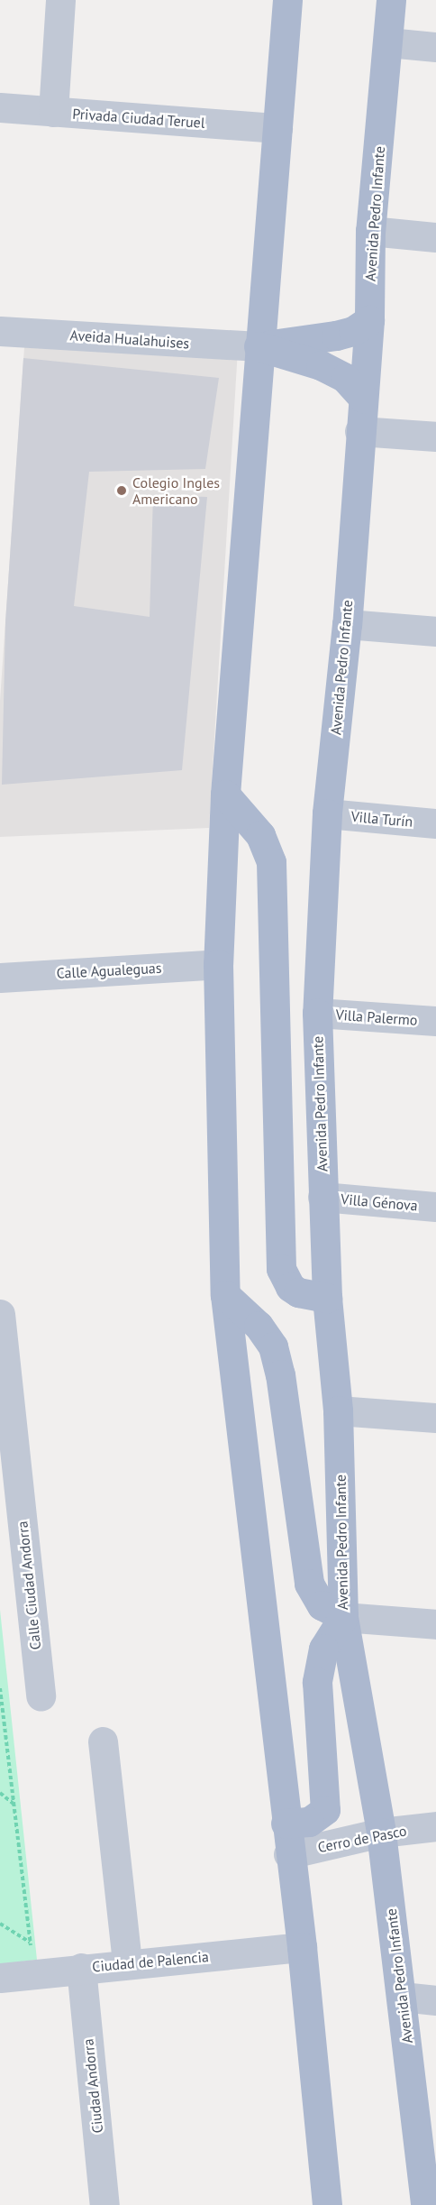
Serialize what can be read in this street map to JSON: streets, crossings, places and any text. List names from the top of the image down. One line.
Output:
{"streets":{"main road":["Avenida Pedro Infante"],"street":["Privada Ciudad Teruel","Aveida Hualahuises","Villa Turín","Calle Agualeguas","Villa Palermo","Villa Génova","Calle Ciudad Andorra","Cerro de Pasco","Ciudad de Palencia","Ciudad Andorra"]},"crossings":[["Avenida Pedro Infante","Villa Turín"],["Avenida Pedro Infante","Villa Palermo"],["Avenida Pedro Infante","Villa Génova"],["Avenida Pedro Infante","Cerro de Pasco"],["Ciudad de Palencia","Ciudad Andorra"]],"places":["Colegio Ingles Americano"]}
